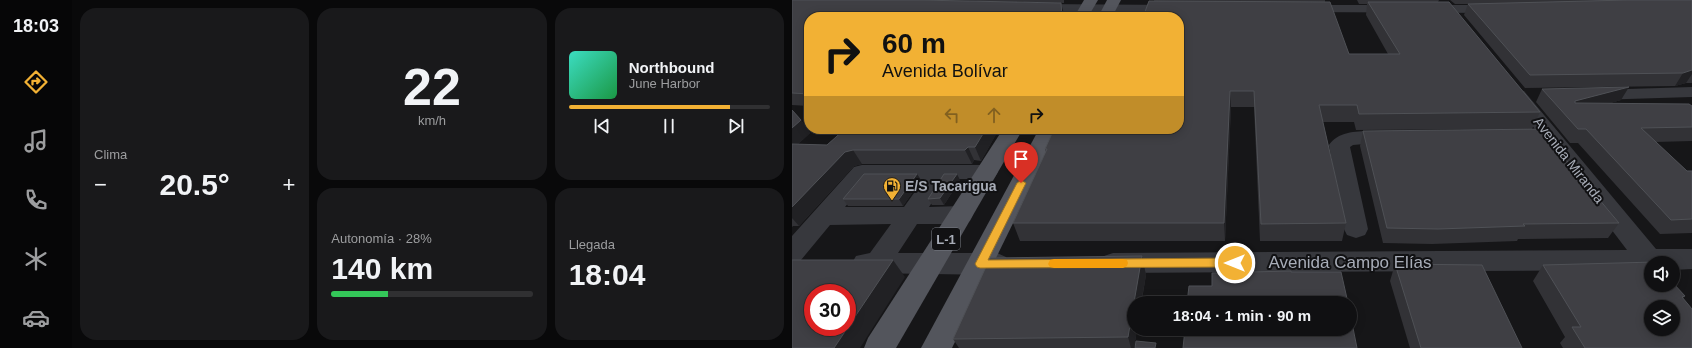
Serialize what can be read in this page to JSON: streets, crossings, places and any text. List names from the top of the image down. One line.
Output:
{"streets":{"main road":["L-1"],"street":["Avenida Miranda","Avenida Campo Elías"]},"places":{"fuel station":["E/S Tacarigua"]},"page":{"tabs":"18:03","tile":["Clima",["22","km/h"],["Autonomía · 28%","140 km"],["Llegada","18:04"]],"turn":["60 m","Avenida Bolívar"],"song":["Northbound","June Harbor"],"heat":["−","20.5°","+"],"limit":"30","trip":"18:04 · 1 min · 90 m"}}
